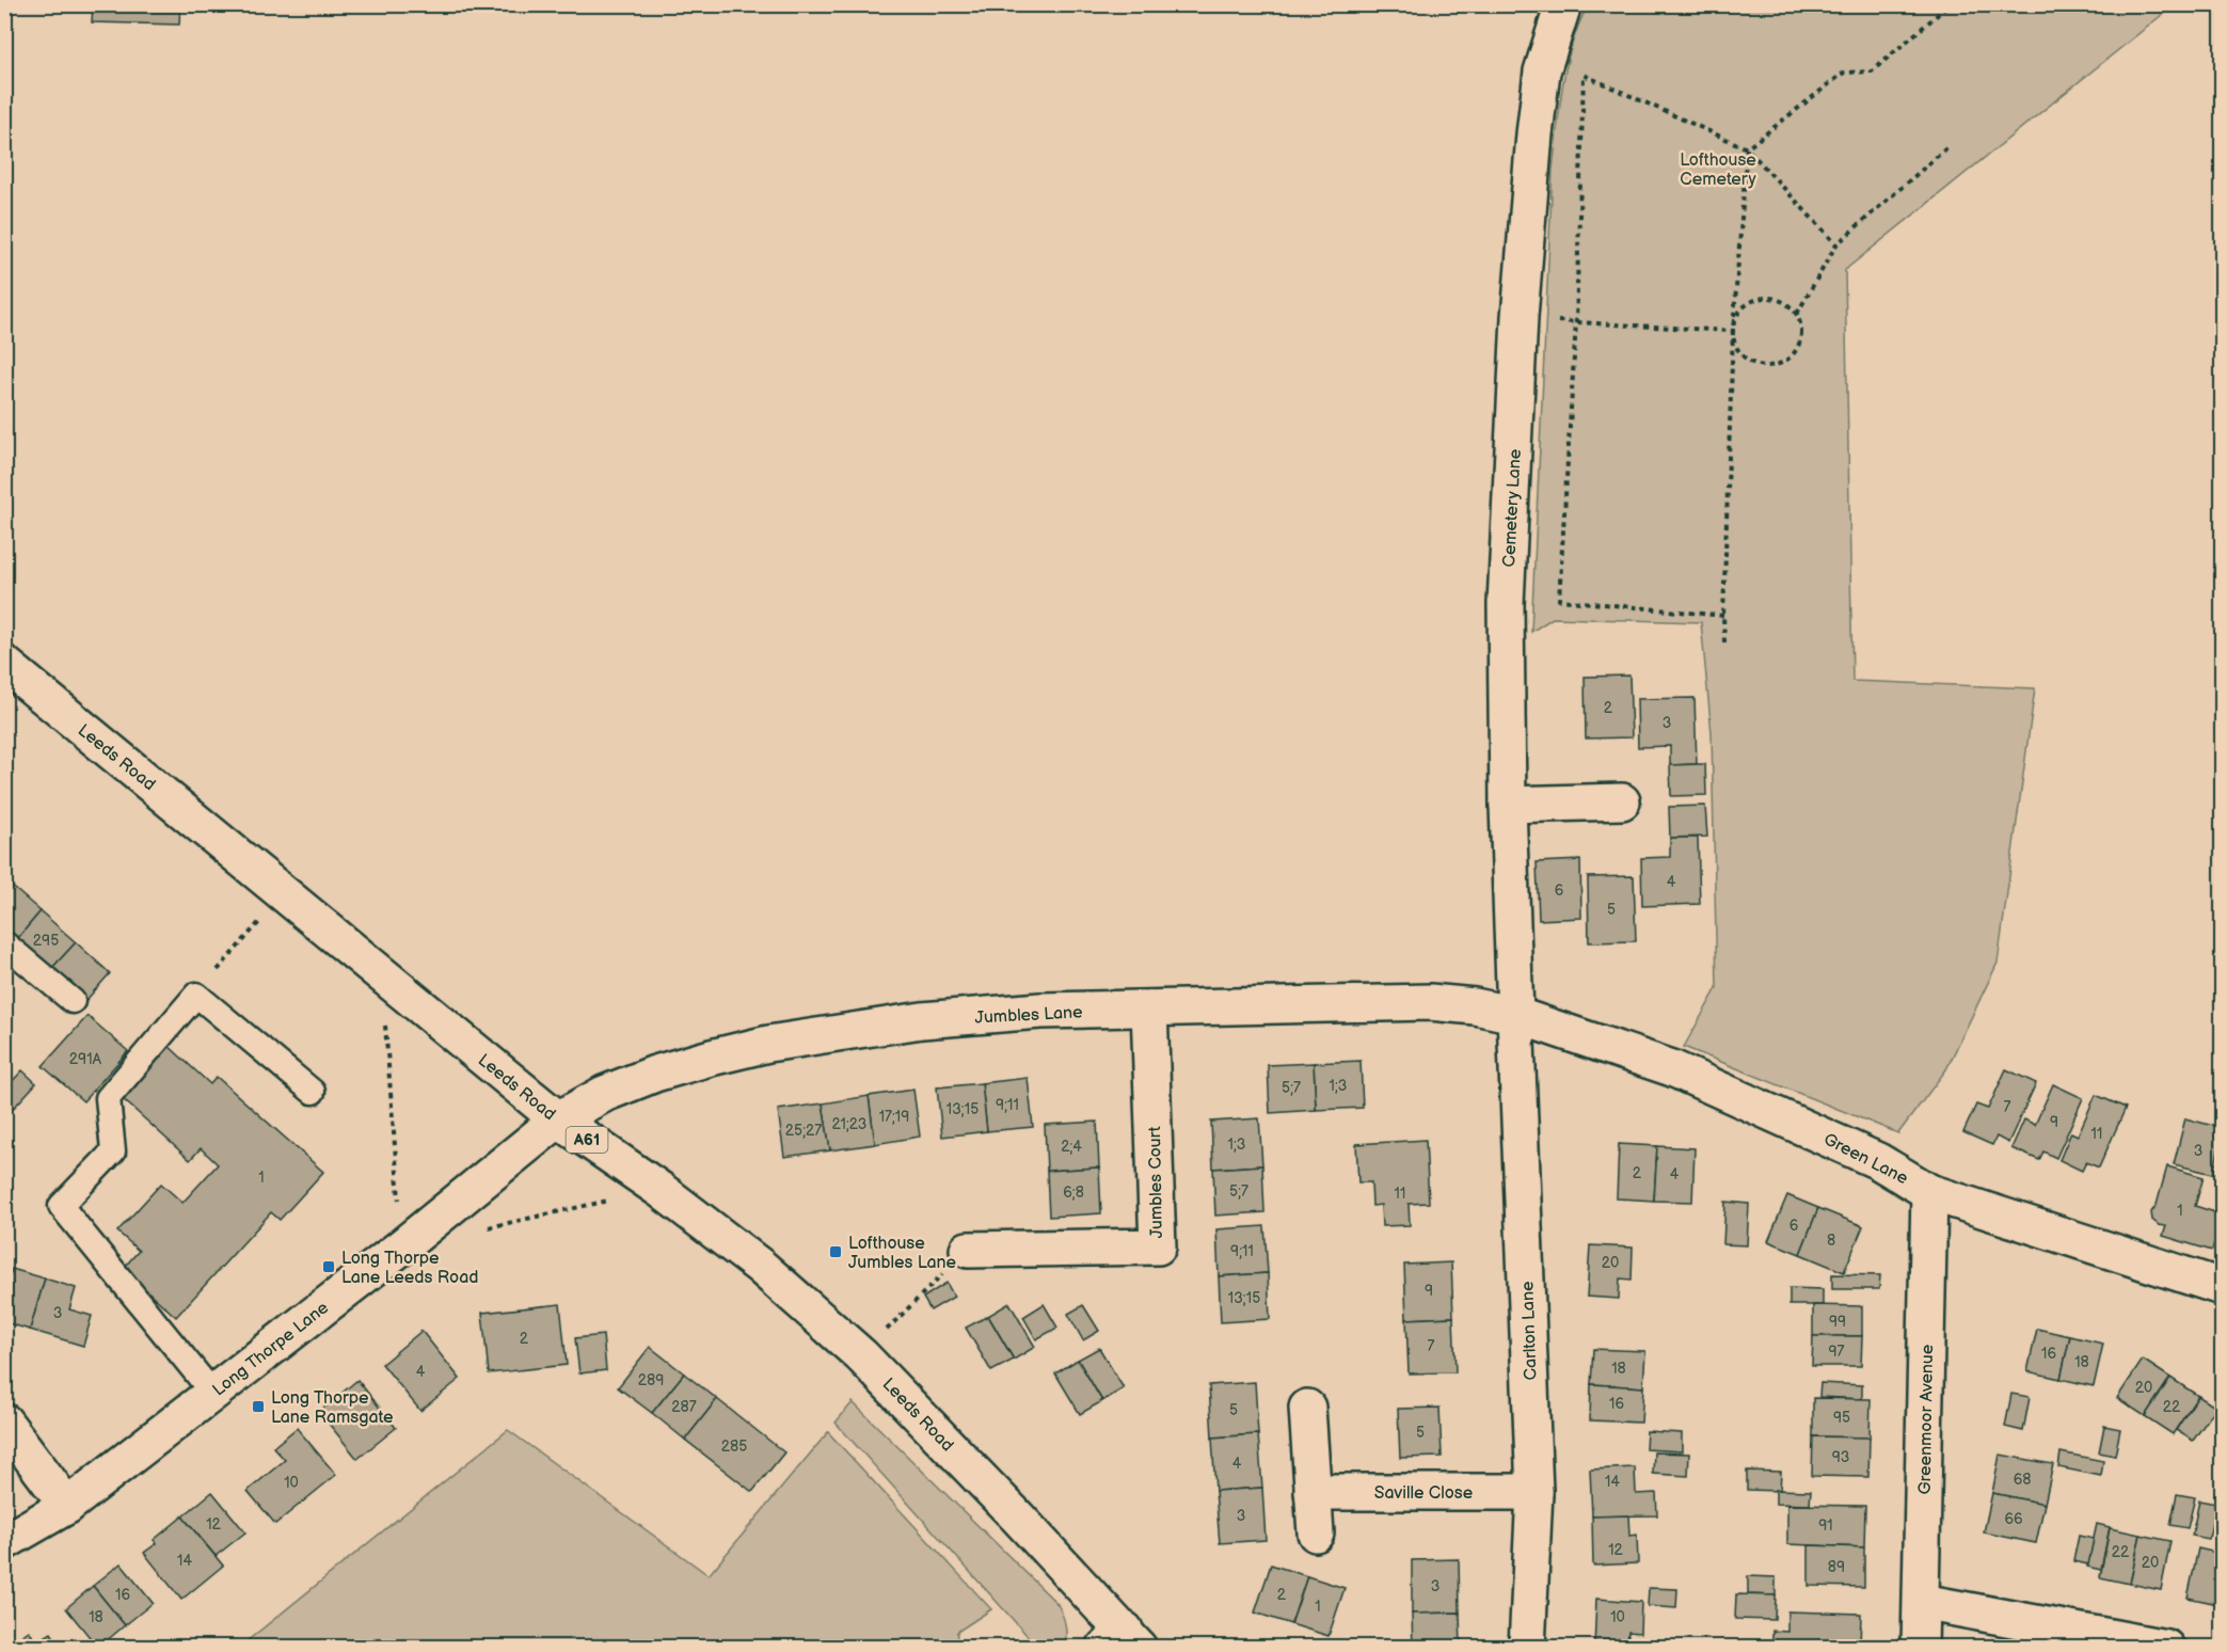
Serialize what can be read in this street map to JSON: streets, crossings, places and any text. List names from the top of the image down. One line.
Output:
{"streets":{"main road":["Cemetery Lane","Leeds Road","Jumbles Lane","A61","Green Lane","Jumbles Court","Carlton Lane","Long Thorpe Lane","Greenmoor Avenue","Saville Close"]},"crossings":[["Cemetery Lane","Jumbles Lane"],["Cemetery Lane","Green Lane"],["Cemetery Lane","Carlton Lane"],["Leeds Road","Jumbles Lane"],["Leeds Road","Long Thorpe Lane"],["Jumbles Lane","Green Lane"],["Jumbles Lane","Jumbles Court"],["Jumbles Lane","Carlton Lane"],["Jumbles Lane","Long Thorpe Lane"],["Green Lane","Carlton Lane"],["Green Lane","Greenmoor Avenue"],["Carlton Lane","Saville Close"]],"parks":["Lofthouse Cemetery"],"places":{"transit":["Lofthouse Jumbles Lane","Long Thorpe Lane Leeds Road","Long Thorpe Lane Ramsgate"]},"house_numbers":["2","3","4","6","5","295","291A","1;3","5;7","9;11","7","13;15","17;19","9","21;23","25;27","11","1;3","2;4","3","2","4","1","5;7","6;8","11","1","6","8","9;11","20","9","13;15","3","99","2","7","97","16","18","18","4","289","20","16","287","22","5","95","5","285","93","4","68","14","10","3","66","12","91","12","22","14","20","89","3","16","2","1","18","10"]}
